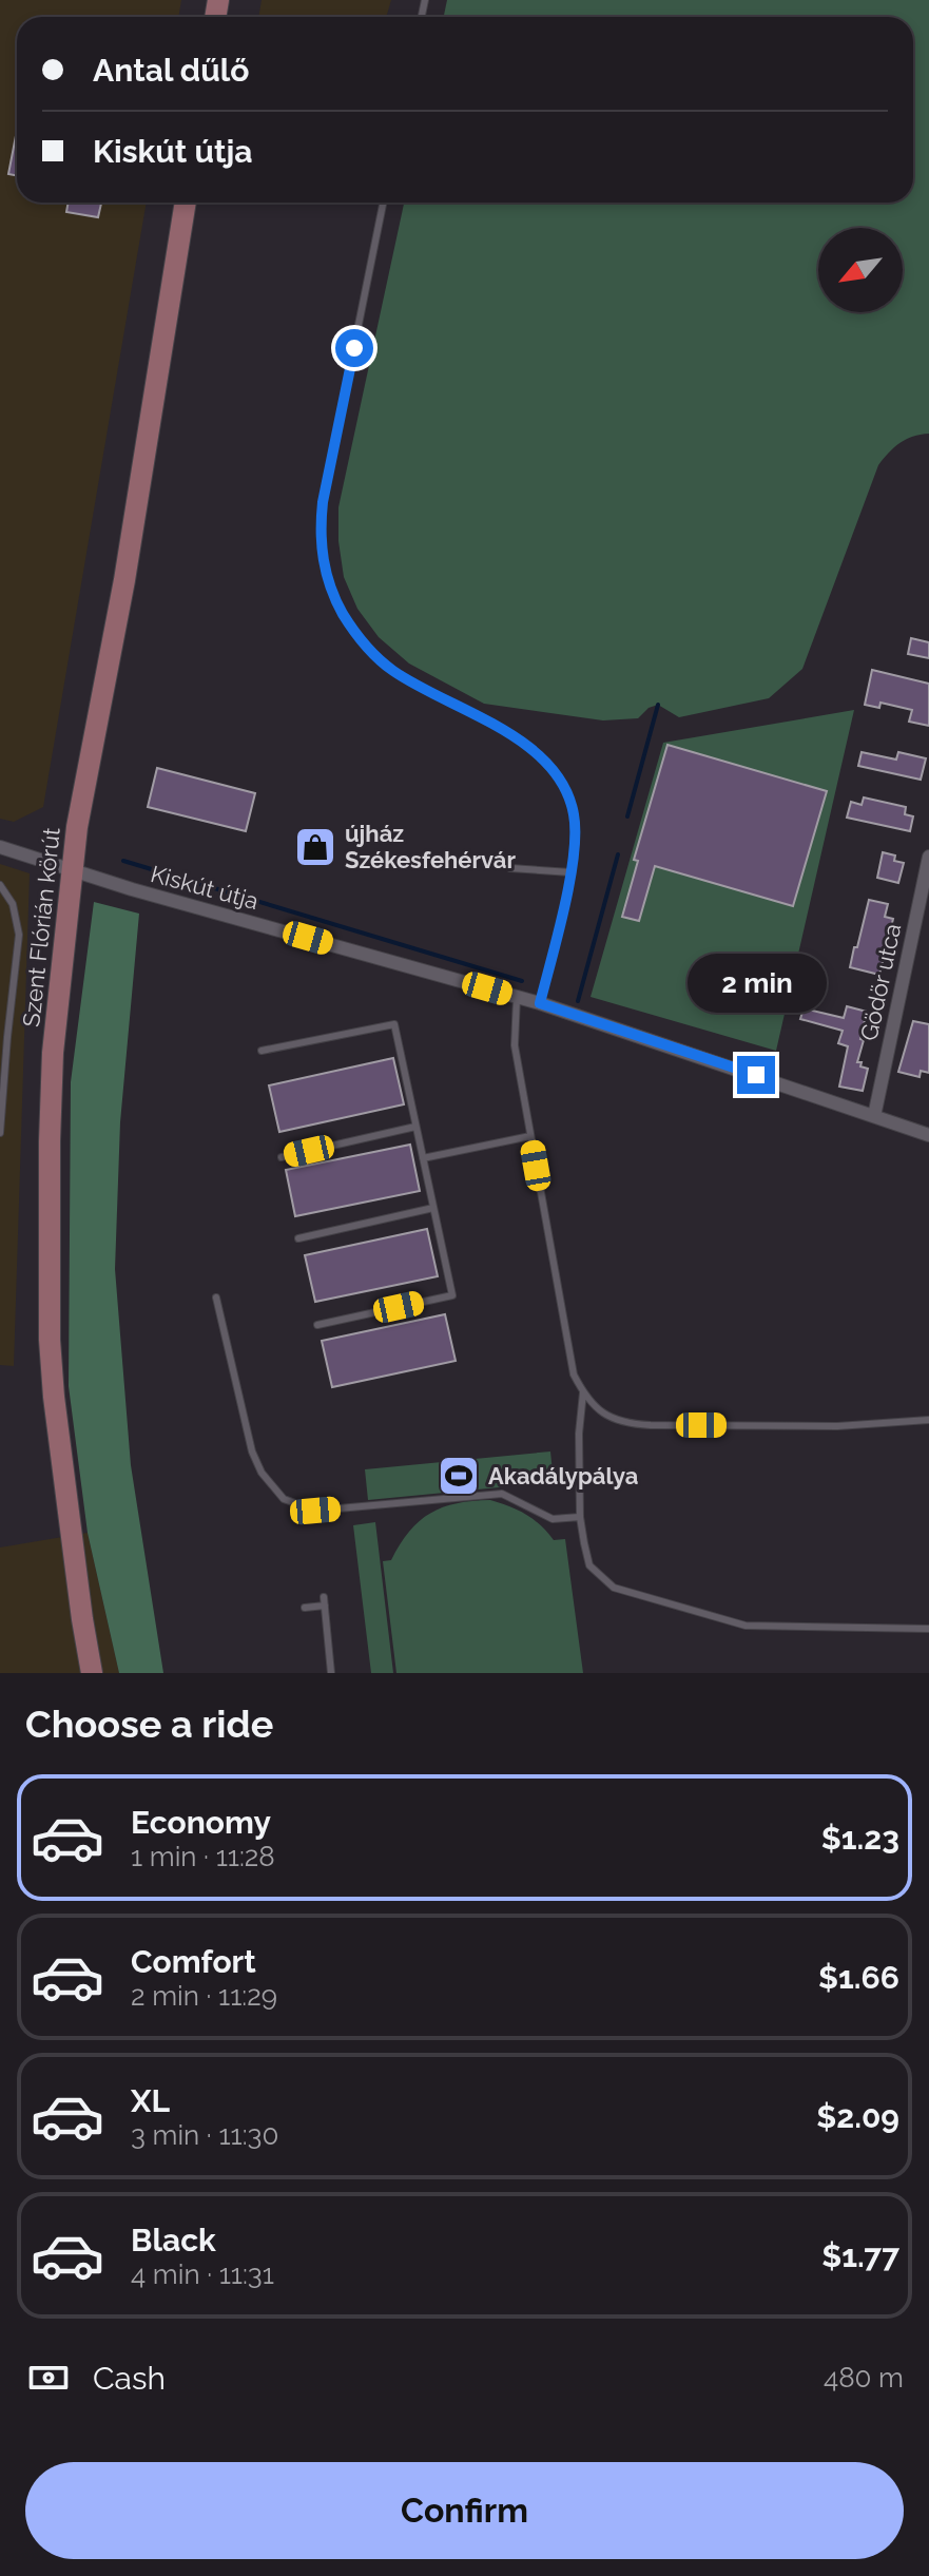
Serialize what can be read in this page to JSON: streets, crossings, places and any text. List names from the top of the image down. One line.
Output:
{"streets":{"main road":["Szent Flórián körút"],"street":["Kiskút útja","Gödör utca"]},"crossings":[["Kiskút útja","Szent Flórián körút"],["Kiskút útja","Gödör utca"]],"places":{"shop":["újház Székesfehérvár"],"sports":["Akadálypálya"]},"north":"bottom left","page":{"banner":["Antal dűlő","Kiskút útja"],"bubble":"2 min","heading":"Choose a ride","list":[{"name":"Economy","note":"1 min · 11:28","value":"$1.23"},{"name":"Comfort","note":"2 min · 11:29","value":"$1.66"},{"name":"XL","note":"3 min · 11:30","value":"$2.09"},{"name":"Black","note":"4 min · 11:31","value":"$1.77"}],"pay":["Cash","480 m"],"buttons":"Confirm"}}
